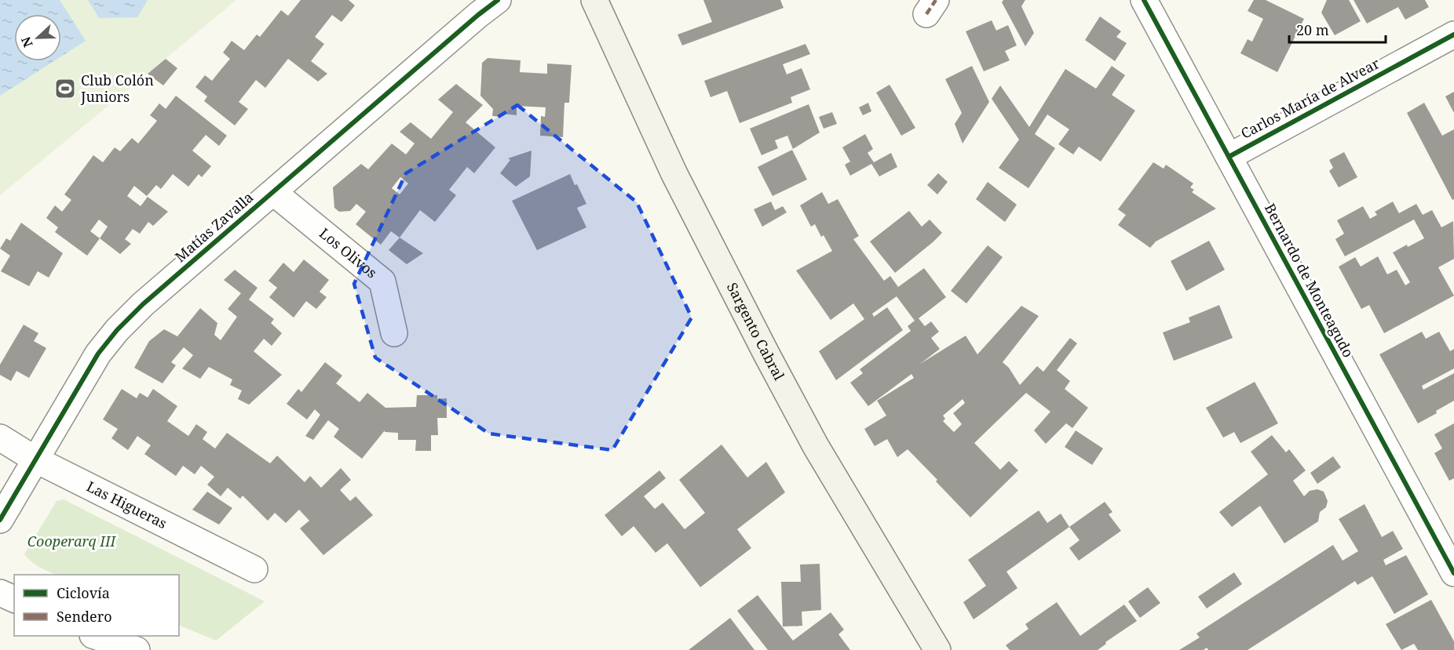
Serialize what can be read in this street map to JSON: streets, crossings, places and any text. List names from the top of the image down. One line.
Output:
{"streets":{"main road":["Sargento Cabral"],"street":["Carlos María de Alvear","Matías Zavalla","Los Olivos","Bernardo de Monteagudo","Las Higueras"]},"crossings":[["Carlos María de Alvear","Bernardo de Monteagudo"],["Matías Zavalla","Los Olivos"],["Matías Zavalla","Las Higueras"]],"parks":["Cooperarq III"],"places":{"sports":["Club Colón Juniors"]},"legend":["Ciclovía","Sendero"],"scale_bar":"20 m","north":"left"}
